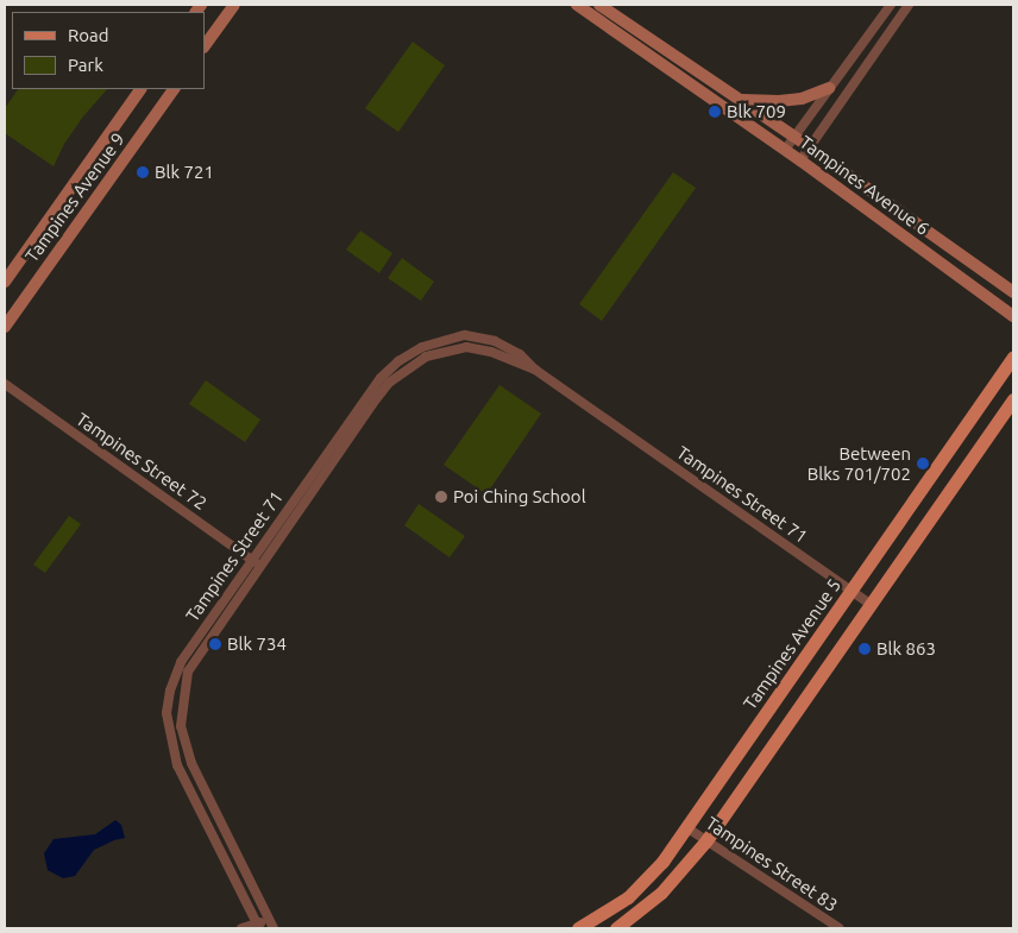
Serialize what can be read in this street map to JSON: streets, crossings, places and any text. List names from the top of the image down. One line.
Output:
{"streets":{"main road":["Tampines Avenue 5"],"street":["Tampines Avenue 6","Tampines Avenue 9","Tampines Street 72","Tampines Street 71","Tampines Street 83"]},"crossings":[["Tampines Street 72","Tampines Street 71"],["Tampines Street 71","Tampines Avenue 5"],["Tampines Avenue 5","Tampines Street 83"]],"places":["Blk 709","Blk 721","Between Blks 701/702","Poi Ching School","Blk 734","Blk 863"],"legend":["Road","Park"]}
